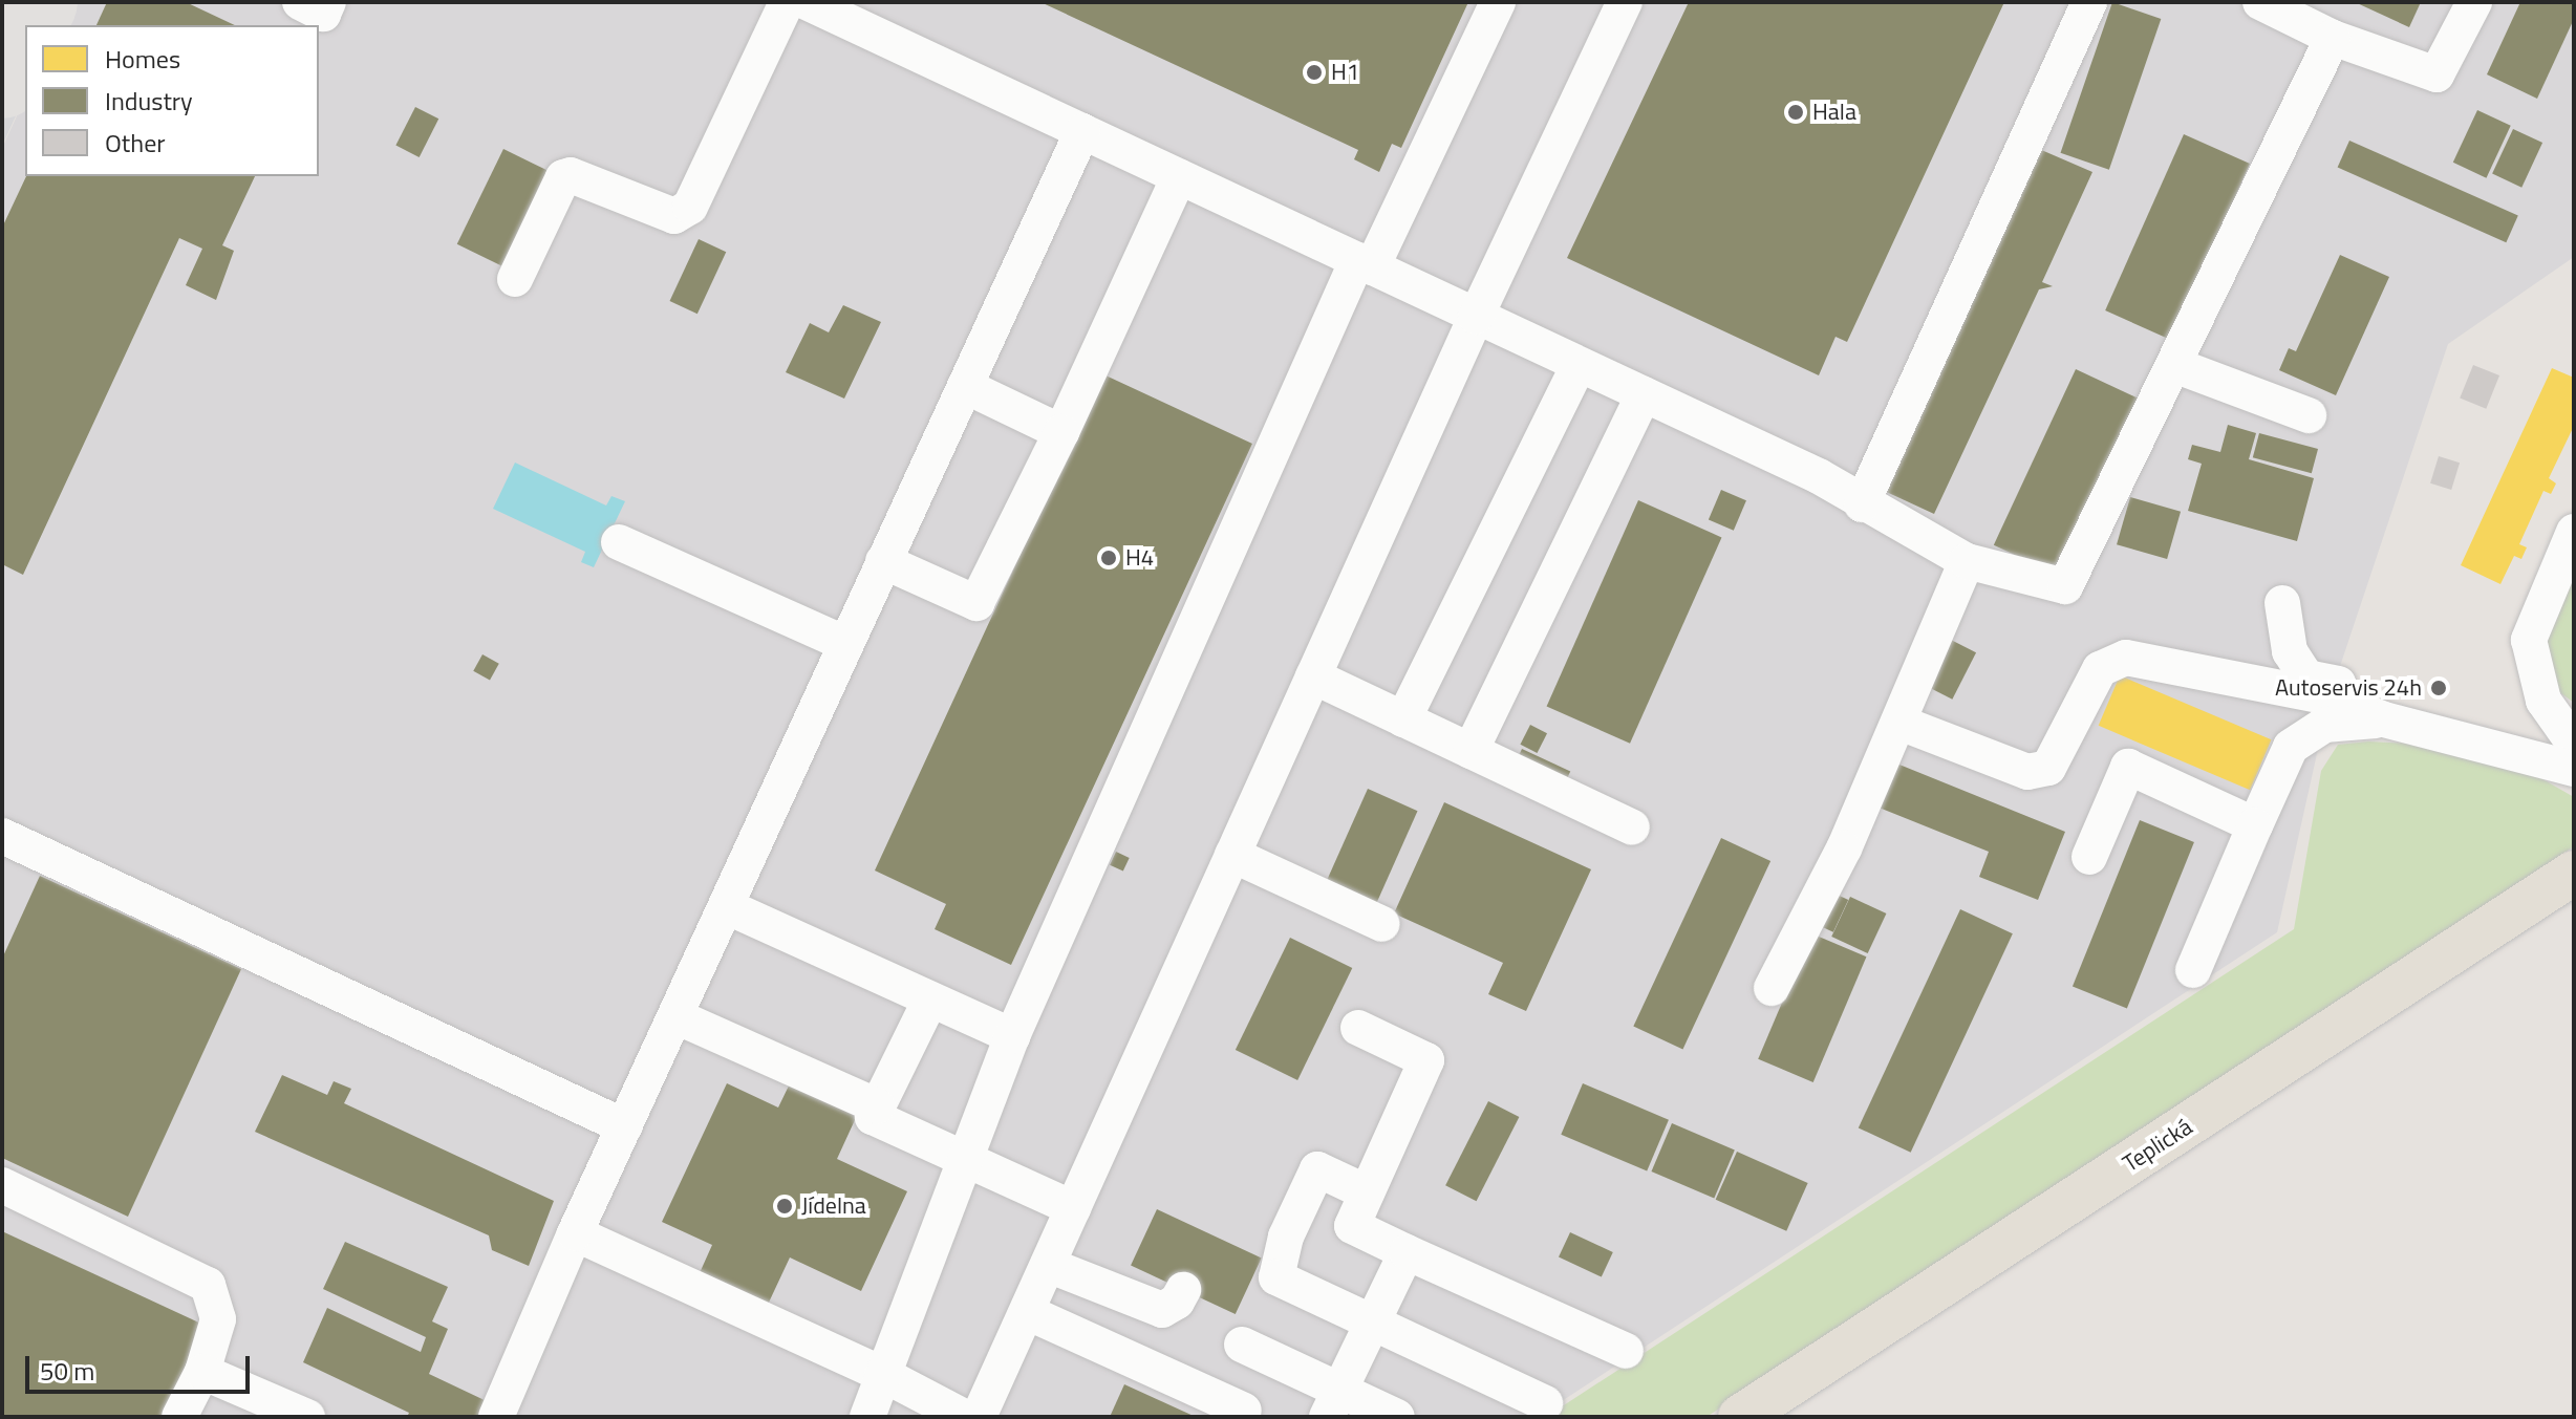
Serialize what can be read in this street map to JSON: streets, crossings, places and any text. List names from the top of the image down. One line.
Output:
{"streets":{"main road":["Teplická"]},"places":["H1","Hala","H4","Autoservis 24h","Jídelna"],"legend":["Homes","Industry","Other"],"scale_bar":"50 m"}
